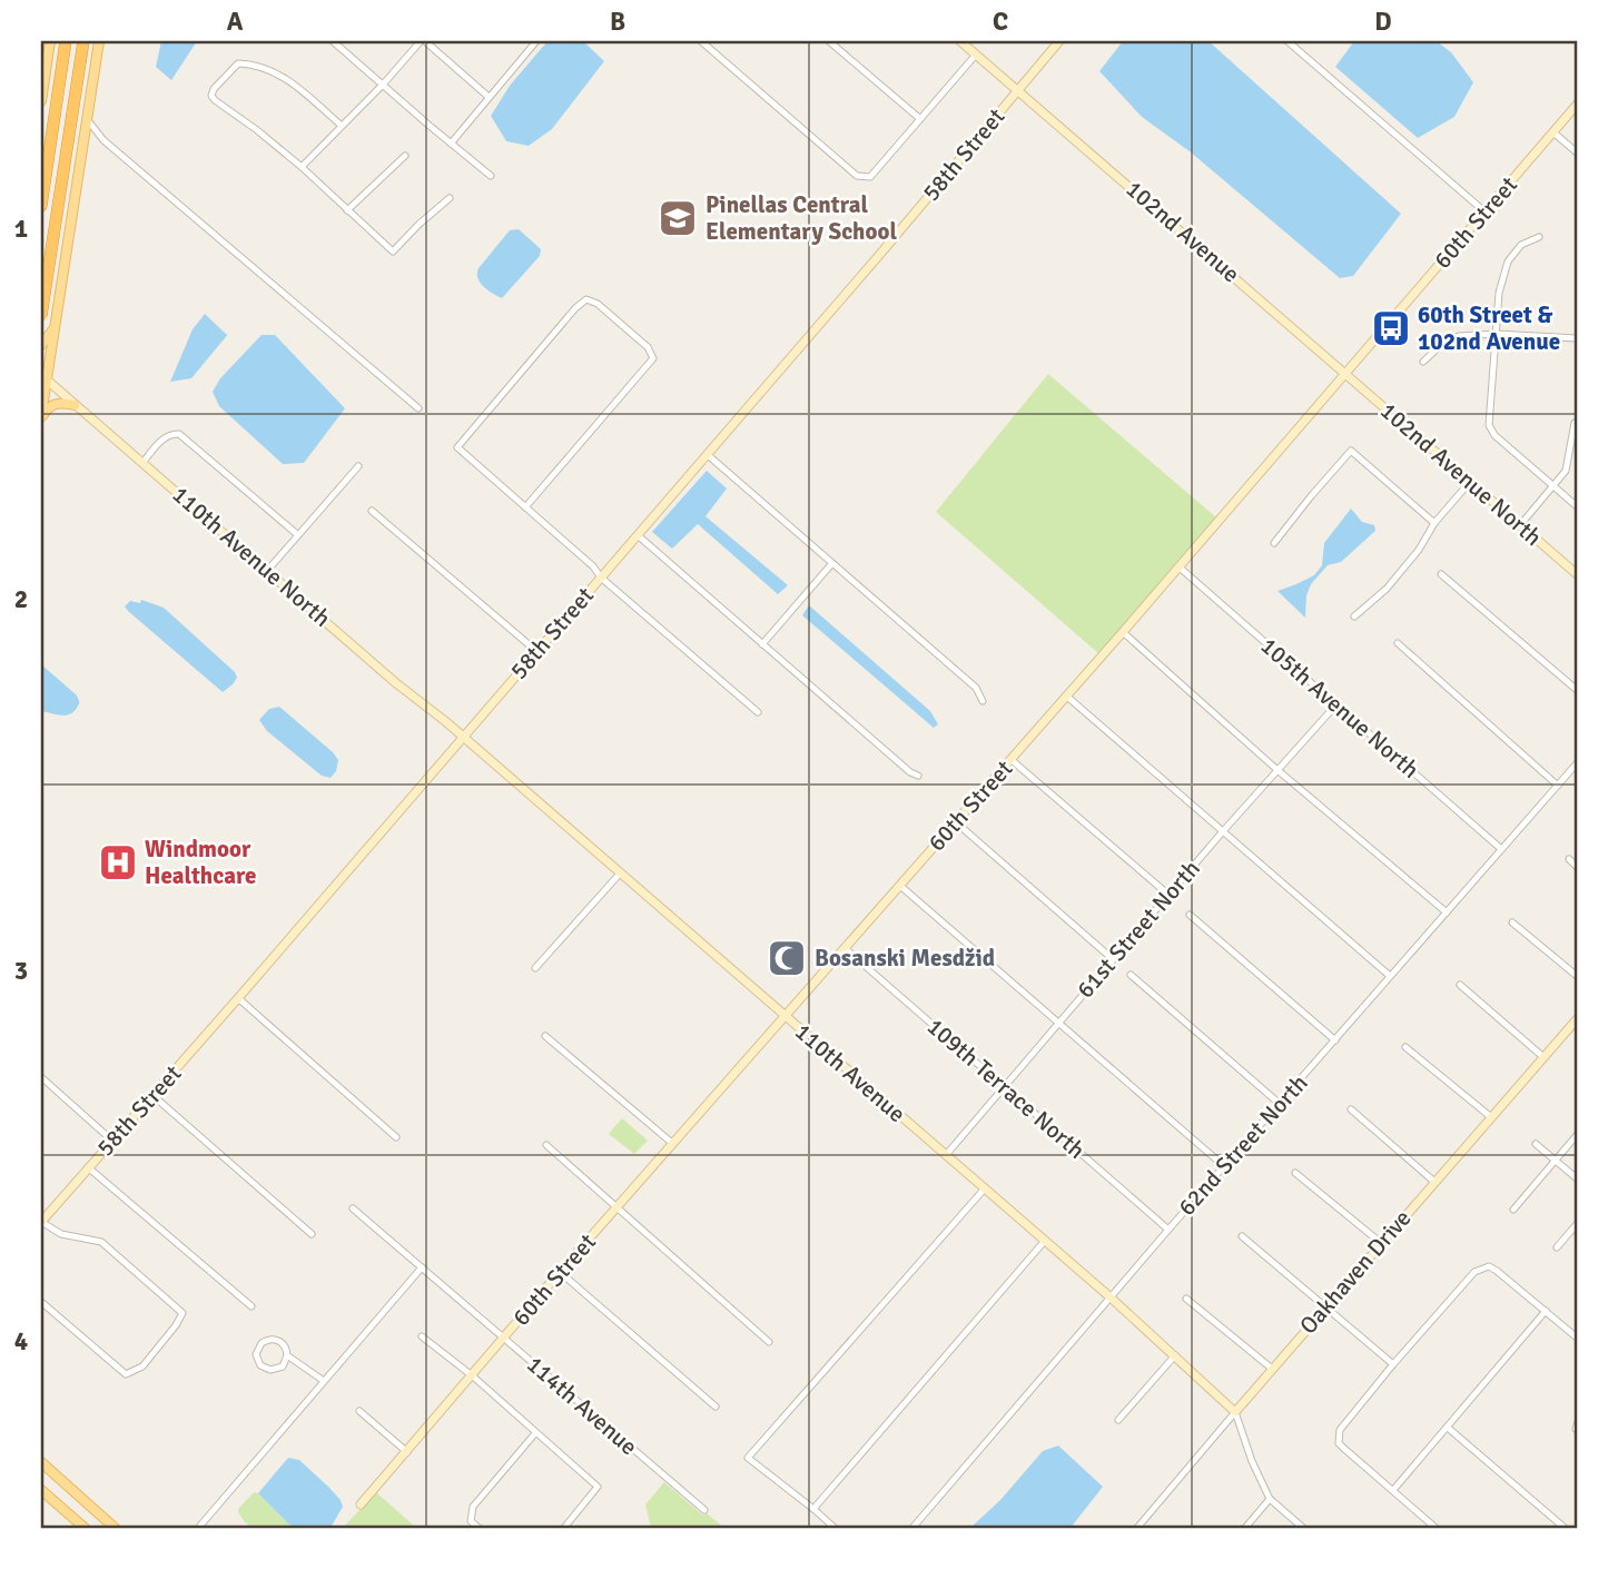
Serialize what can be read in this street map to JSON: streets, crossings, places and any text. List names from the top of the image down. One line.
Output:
{"streets":{"street":["58th Street","60th Street","102nd Avenue","102nd Avenue North","110th Avenue North","105th Avenue North","61st Street North","110th Avenue","109th Terrace North","62nd Street North","Oakhaven Drive","114th Avenue"]},"crossings":[["58th Street","102nd Avenue"],["58th Street","110th Avenue North"],["58th Street","110th Avenue"],["60th Street","102nd Avenue"],["60th Street","102nd Avenue North"],["60th Street","105th Avenue North"],["60th Street","110th Avenue"],["60th Street","109th Terrace North"],["60th Street","114th Avenue"],["102nd Avenue","102nd Avenue North"],["110th Avenue North","110th Avenue"],["105th Avenue North","61st Street North"],["105th Avenue North","62nd Street North"],["61st Street North","110th Avenue"],["61st Street North","109th Terrace North"],["110th Avenue","62nd Street North"],["110th Avenue","Oakhaven Drive"],["109th Terrace North","62nd Street North"]],"places":{"school or university":["Pinellas Central Elementary School"],"bus stop":["60th Street & 102nd Avenue"],"hospital":["Windmoor Healthcare"],"mosque":["Bosanski Mesdžid"]},"grid":{"columns":["A","B","C","D"],"rows":["1","2","3","4"]}}
